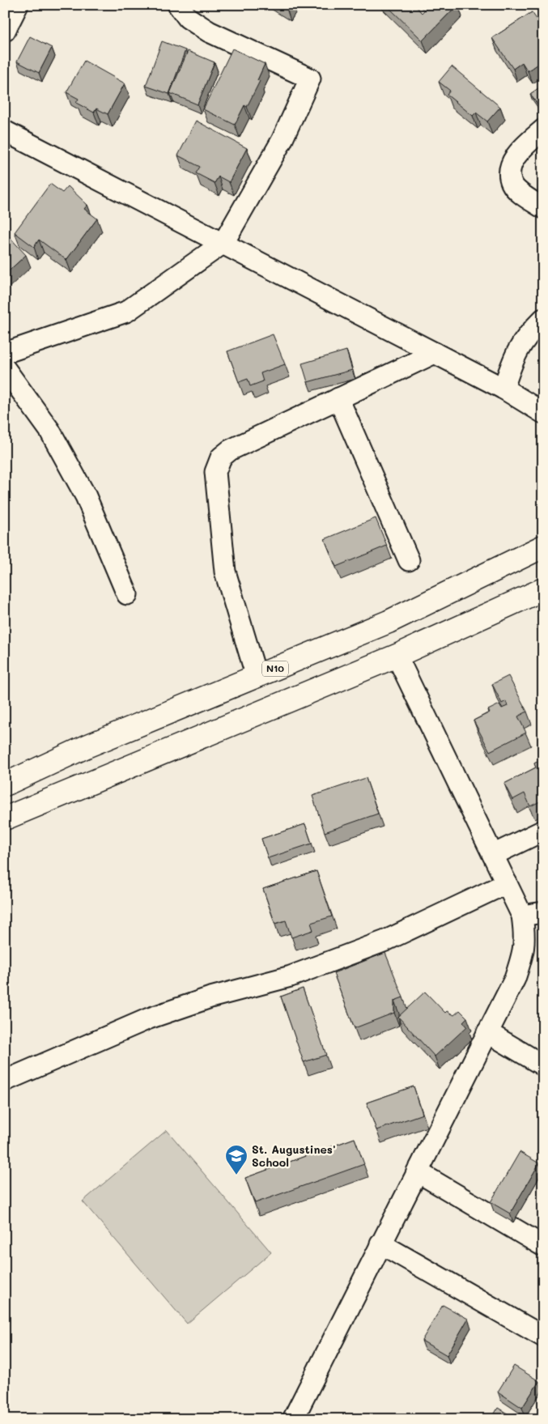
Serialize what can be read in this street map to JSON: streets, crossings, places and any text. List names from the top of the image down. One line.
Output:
{"streets":{"main road":["N10"]},"places":{"school or university":["St. Augustines' School"]}}
